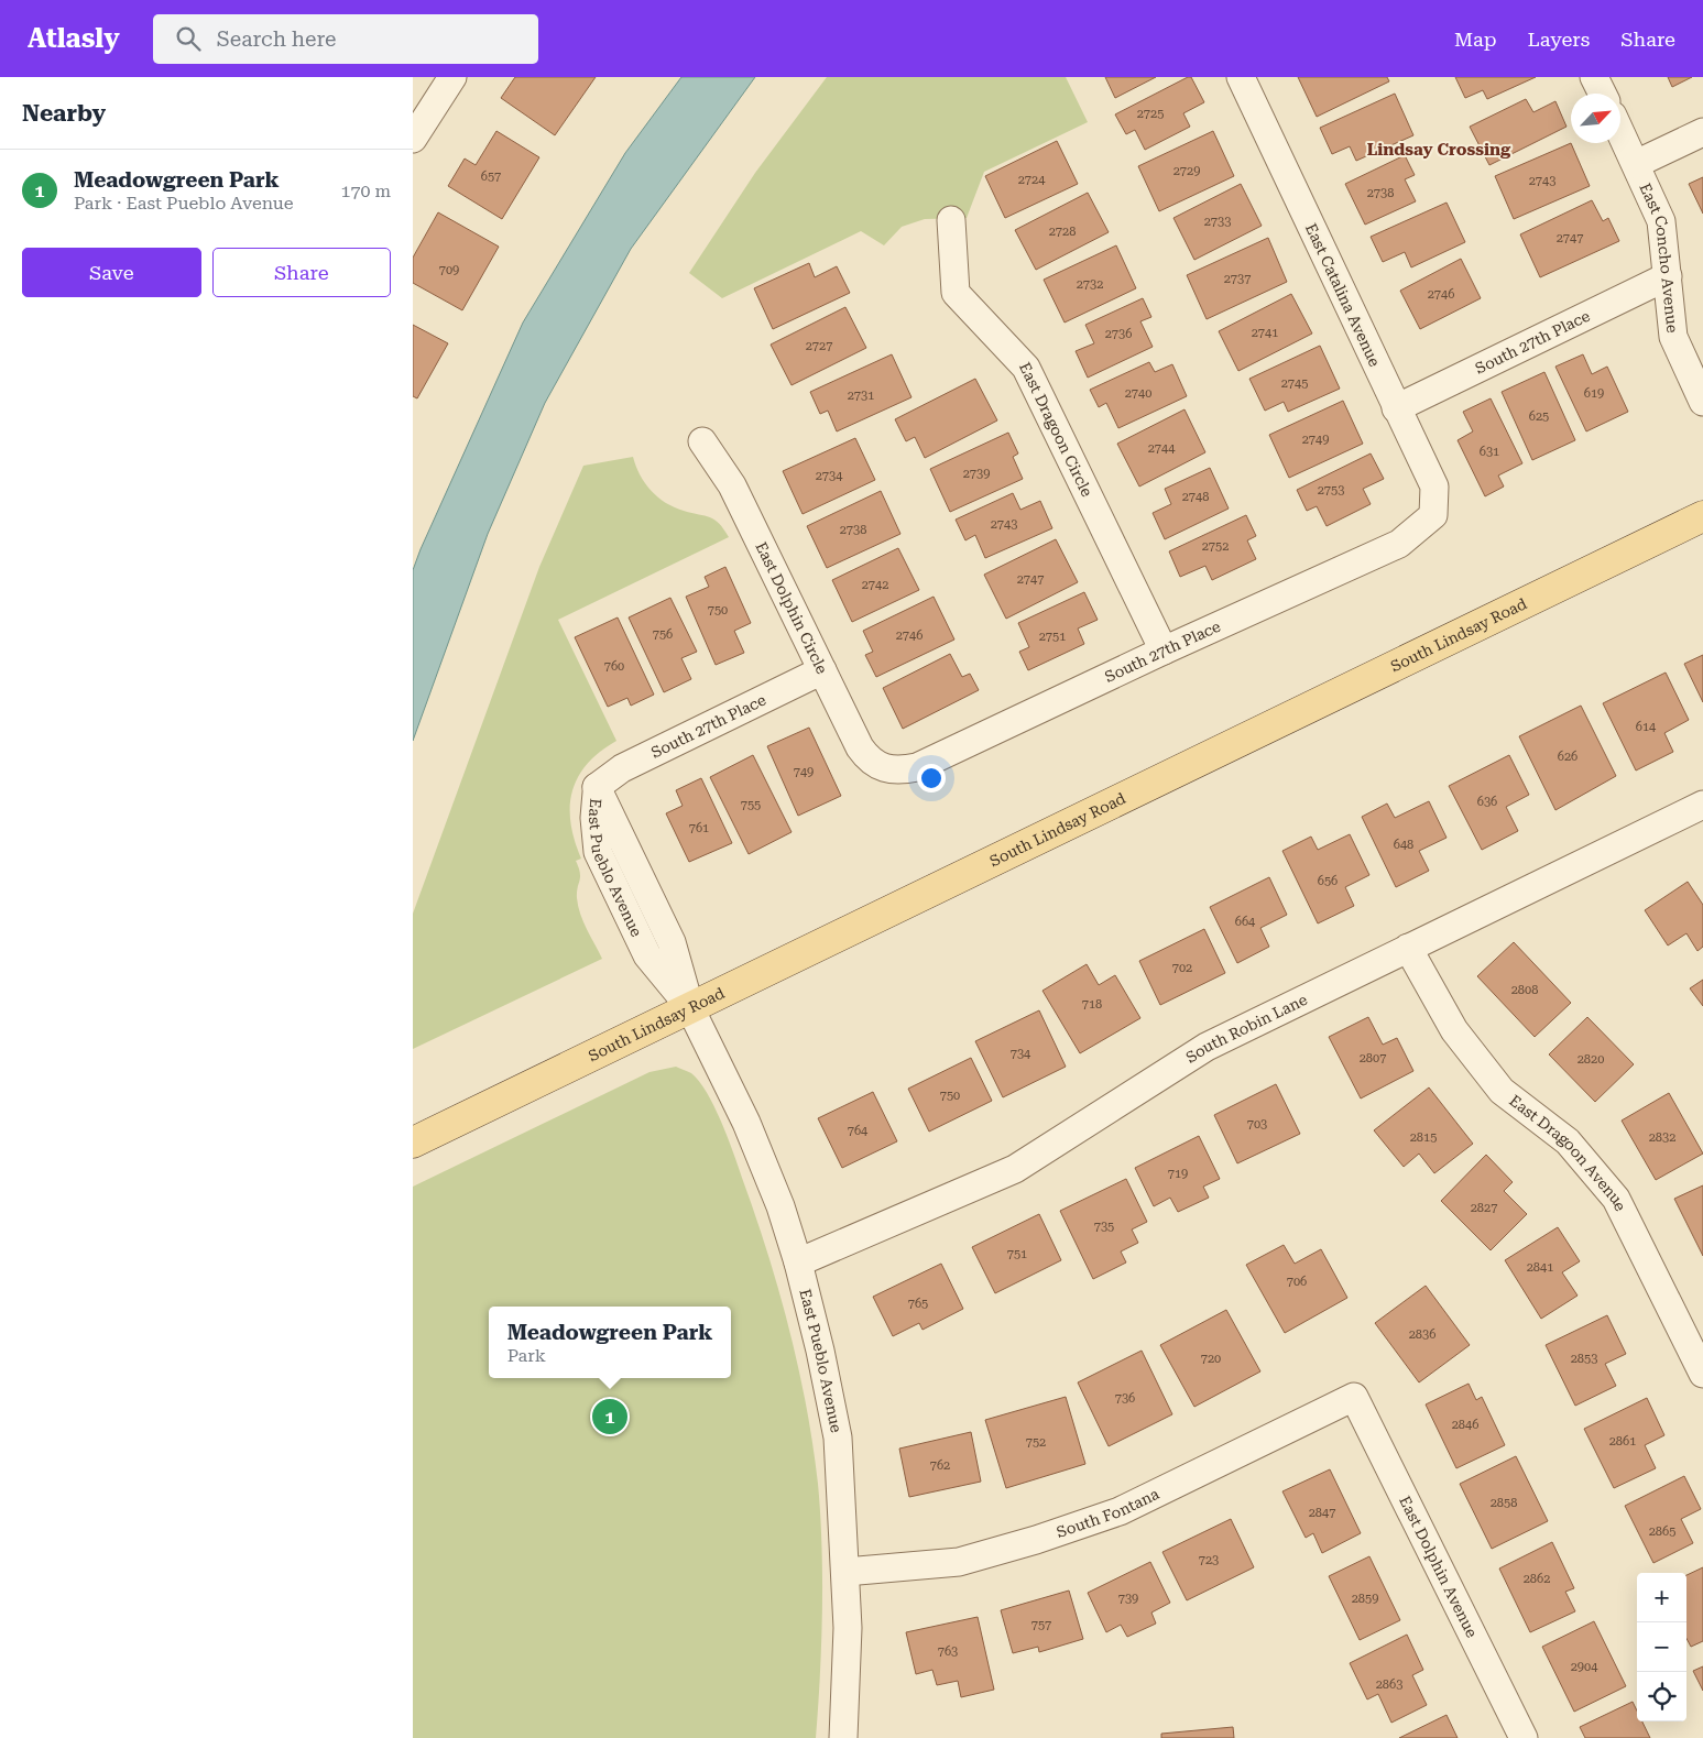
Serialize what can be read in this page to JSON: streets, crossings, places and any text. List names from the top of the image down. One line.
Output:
{"streets":{"main road":["South Lindsay Road"],"street":["East Concho Avenue","East Catalina Avenue","South 27th Place","East Dragoon Circle","East Dolphin Circle","East Pueblo Avenue","South Robin Lane","East Dragoon Avenue","South Fontana","East Dolphin Avenue"]},"crossings":[["East Concho Avenue","South 27th Place"],["East Catalina Avenue","South 27th Place"],["South 27th Place","East Dragoon Circle"],["South 27th Place","East Dolphin Circle"],["South 27th Place","East Pueblo Avenue"],["South Lindsay Road","East Pueblo Avenue"],["East Pueblo Avenue","South Robin Lane"],["East Pueblo Avenue","South Fontana"],["South Robin Lane","East Dragoon Avenue"],["South Fontana","East Dolphin Avenue"]],"districts":["Lindsay Crossing"],"house_numbers":["2725","2729","657","2724","2743","2738","2733","2728","2747","709","2737","2732","2746","2741","2736","2727","2745","2740","619","2731","625","2749","2744","631","2739","2734","2753","2748","2743","2738","2752","2747","2742","750","756","2746","2751","760","614","626","749","636","755","761","648","656","664","702","2808","718","734","2807","2820","750","703","764","2815","2832","719","2827","735","751","2841","706","765","2836","720","2853","736","2846","2861","752","762","2858","2847","2865","723","2862","739","2859","757","763","2904","2863"],"north":"top right","page":{"header":"Atlasly","search":"Search here","nav":["Map","Layers","Share"],"heading":"Nearby","list":[{"mark":"1","name":"Meadowgreen Park","note":"Park · East Pueblo Avenue","value":"170 m"}],"buttons":["Save","Share"],"popup":["Meadowgreen Park","Park"],"pins":"1","map_buttons":["+","−"]}}
